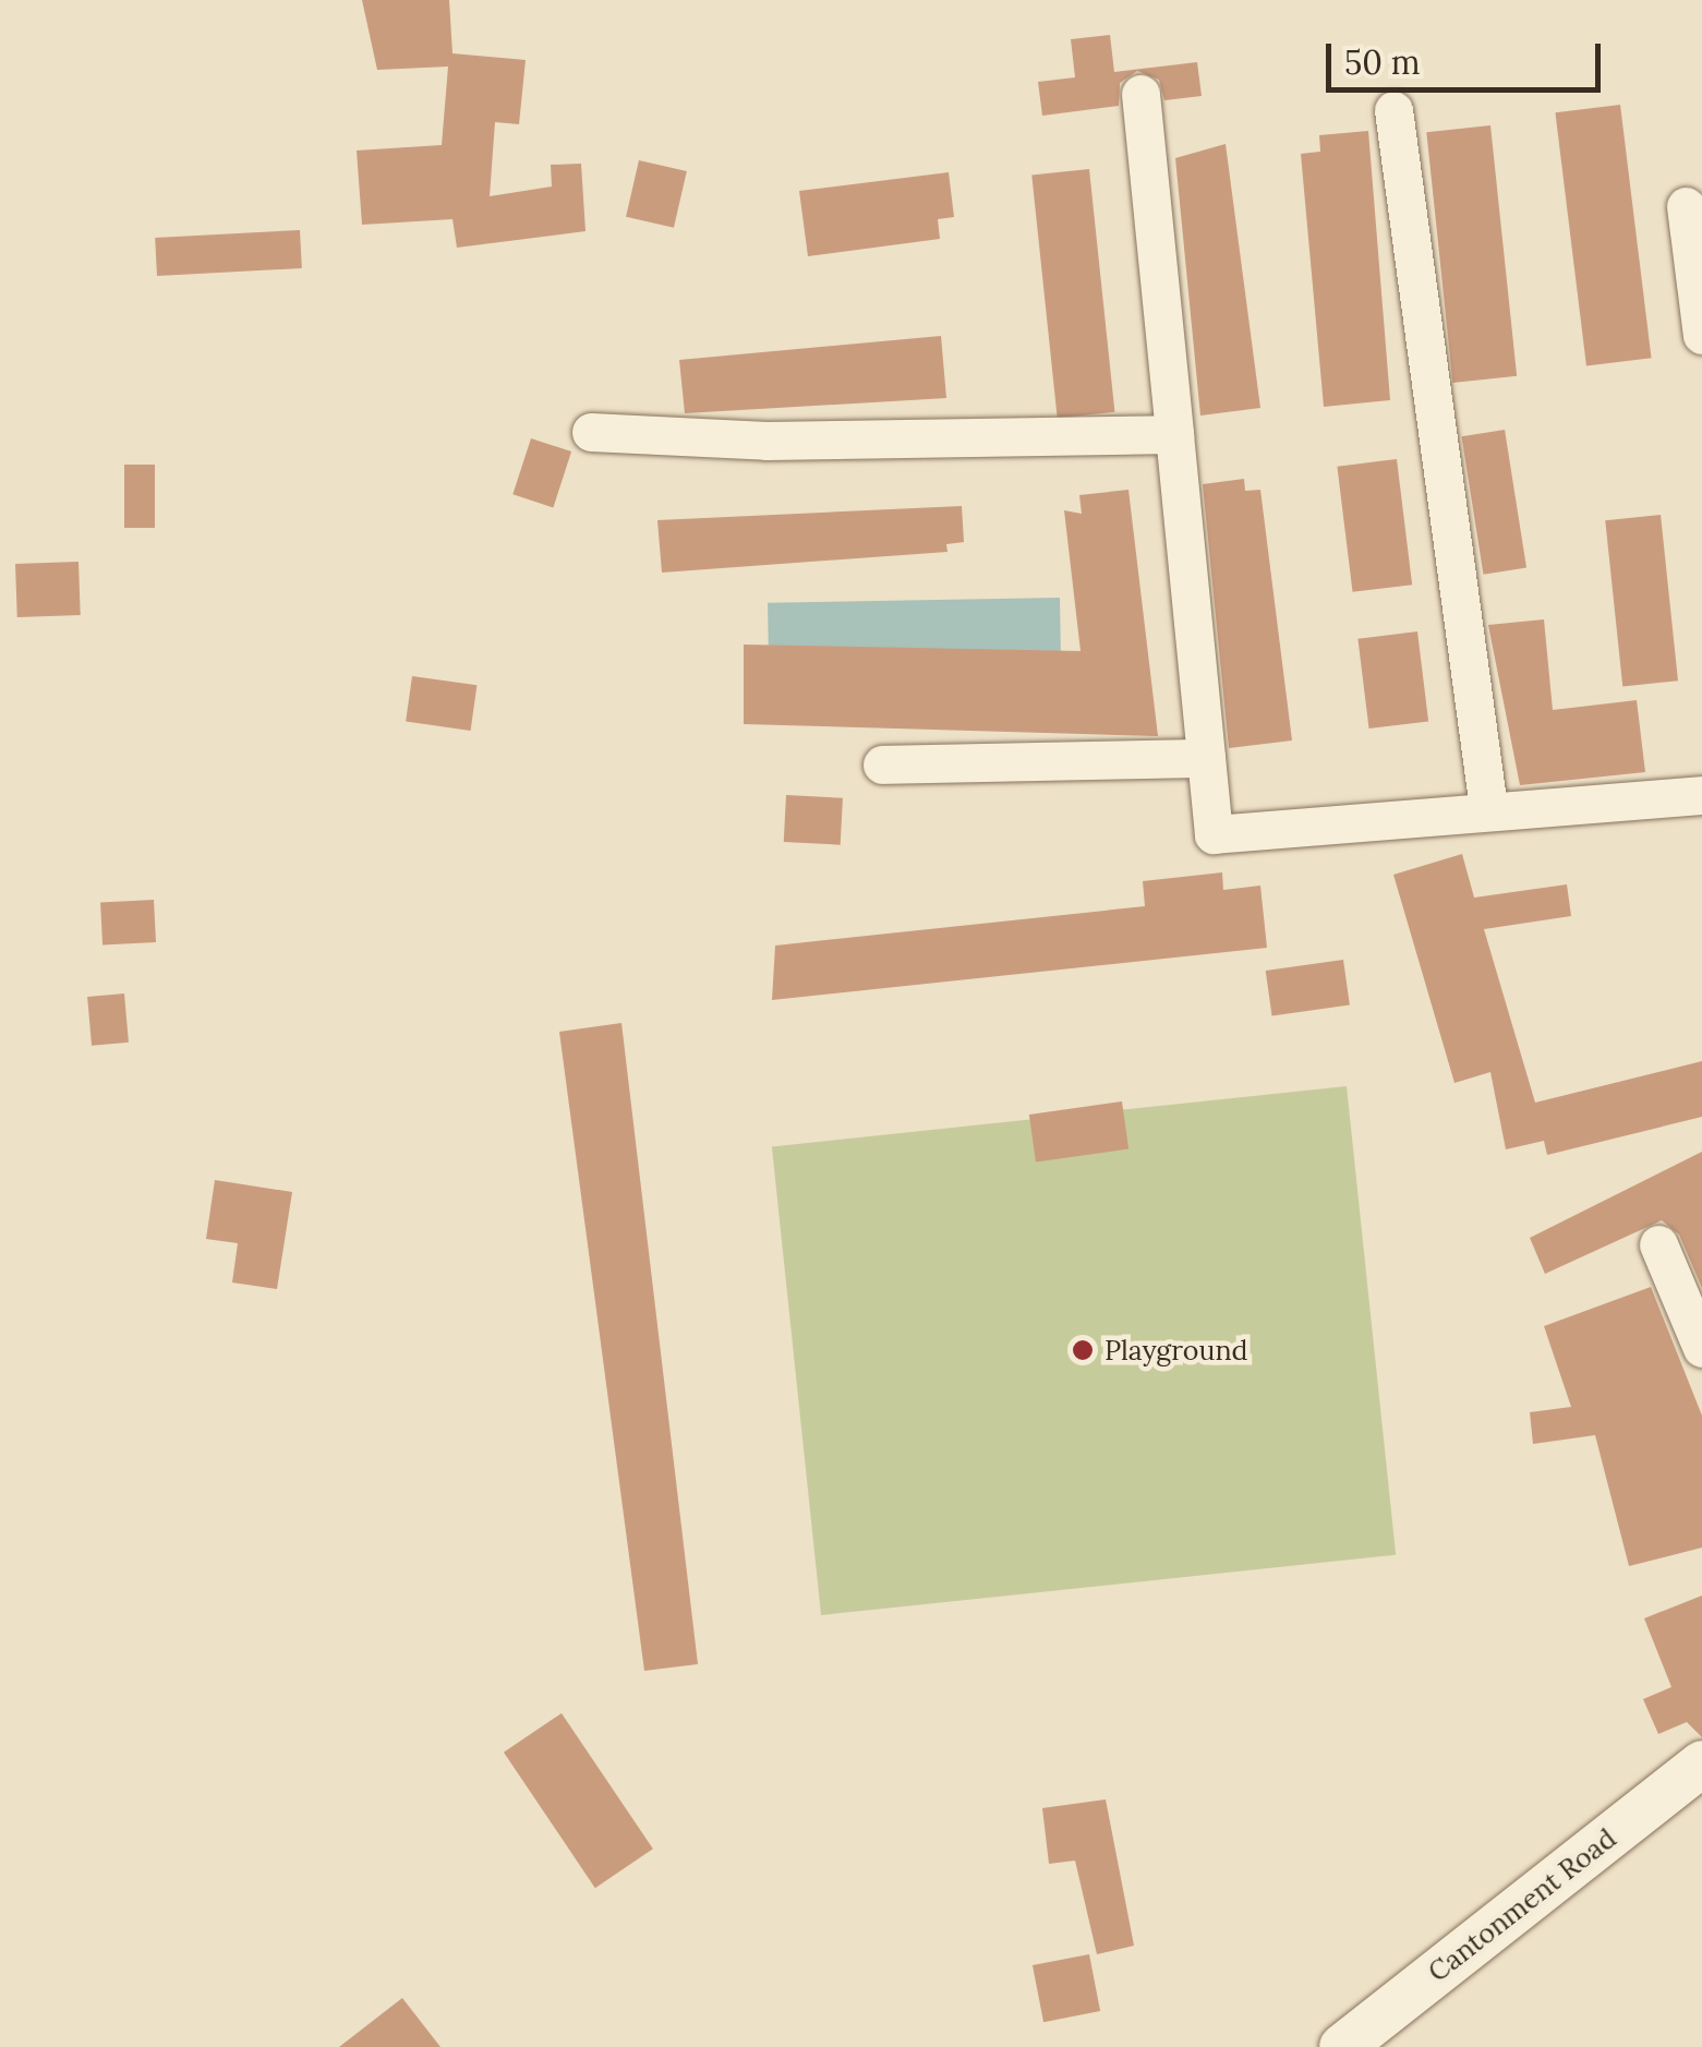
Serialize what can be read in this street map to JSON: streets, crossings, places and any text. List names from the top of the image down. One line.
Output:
{"streets":{"street":["Cantonment Road"]},"places":["Playground"],"scale_bar":"50 m"}
